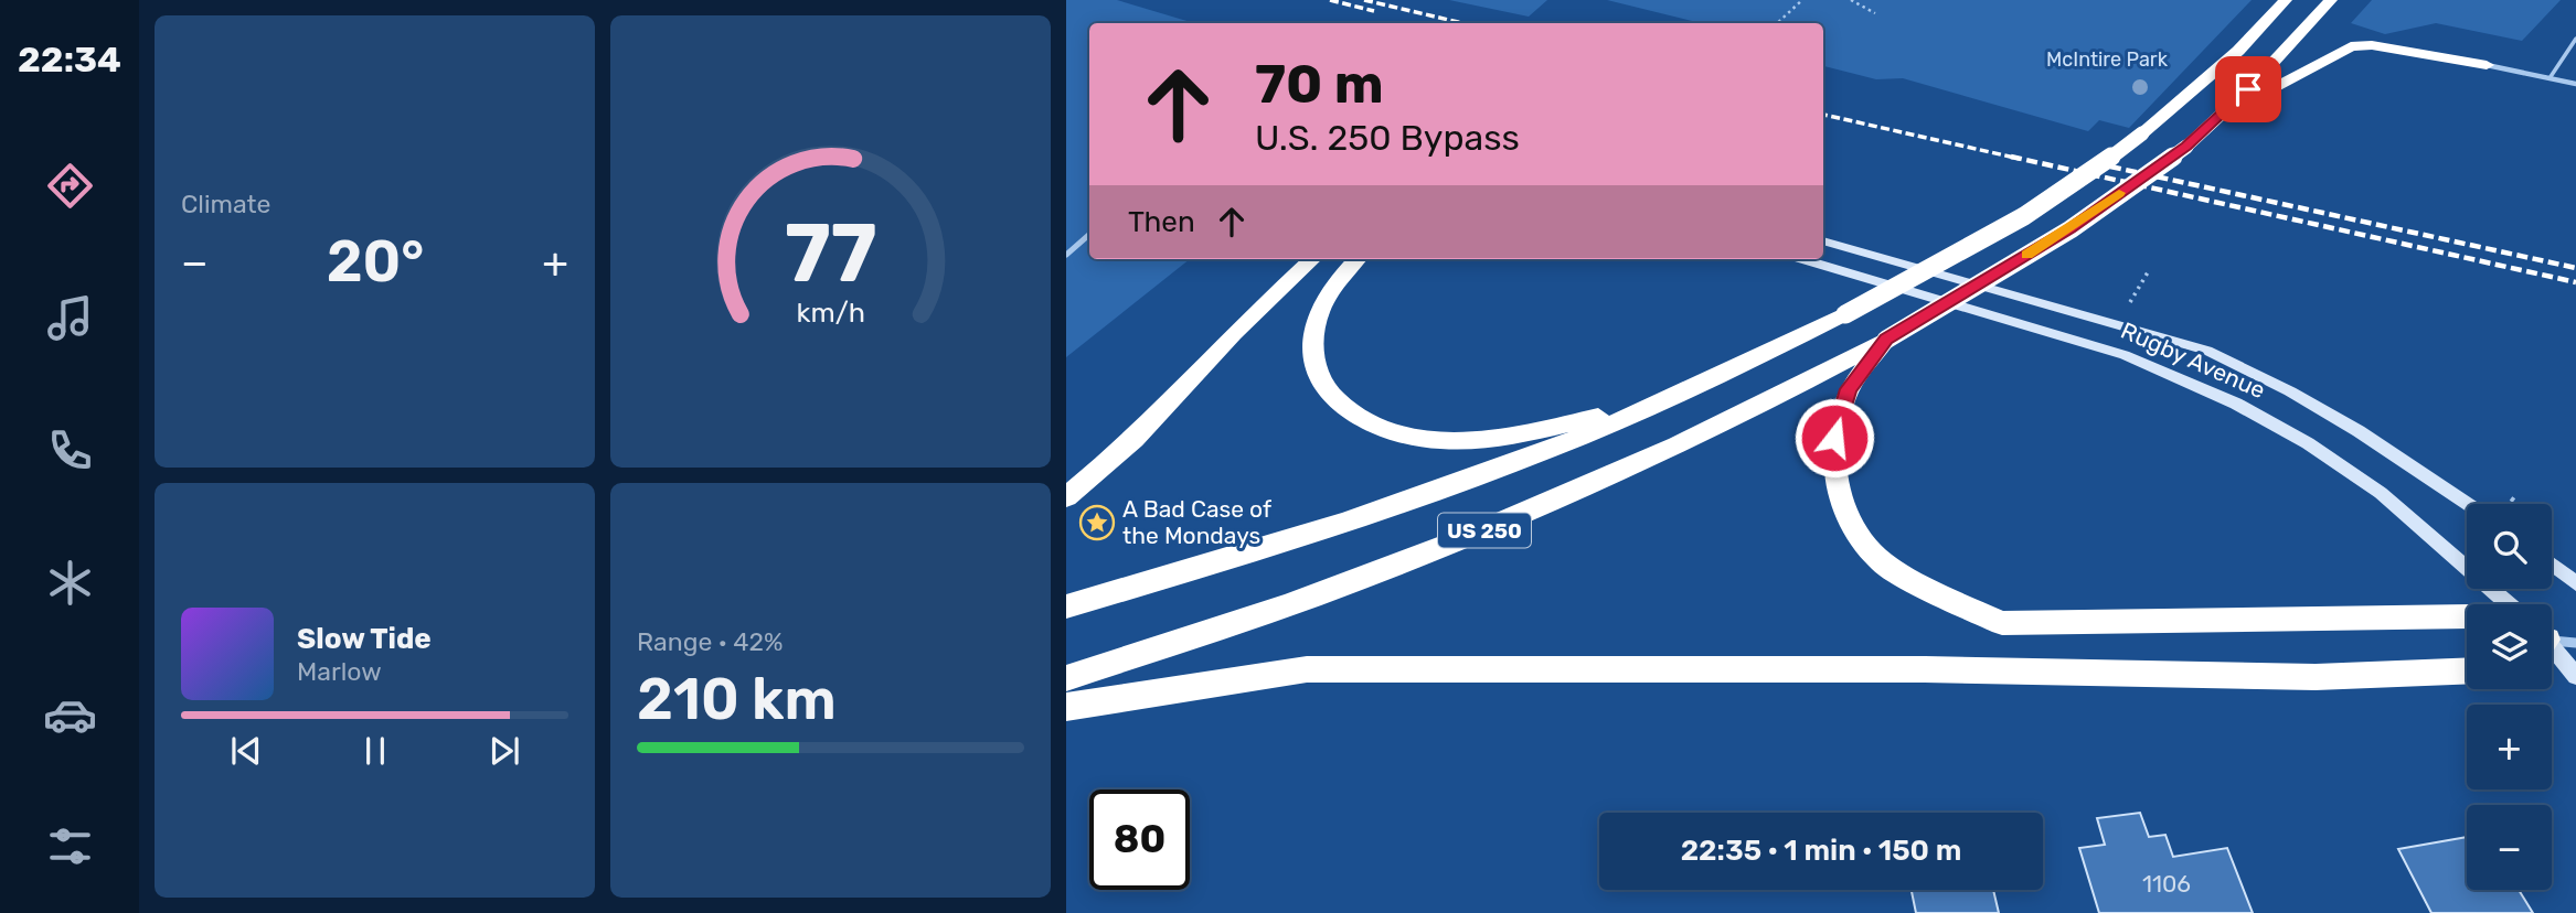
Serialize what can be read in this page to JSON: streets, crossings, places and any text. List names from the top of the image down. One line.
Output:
{"streets":{"highway":["US 250"],"street":["Rugby Avenue"]},"parks":["McIntire Park"],"places":{"place":["A Bad Case of the Mondays"]},"house_numbers":["1106"],"page":{"tabs":"22:34","tile":["Climate",["Range · 42%","210 km"]],"turn":["70 m","U.S. 250 Bypass"],"then":"Then","heat":["−","20°","+"],"map_buttons":["+","−"],"song":["Slow Tide","Marlow"],"limit":"80","trip":"22:35 · 1 min · 150 m","gauge":["77","km/h"]}}
